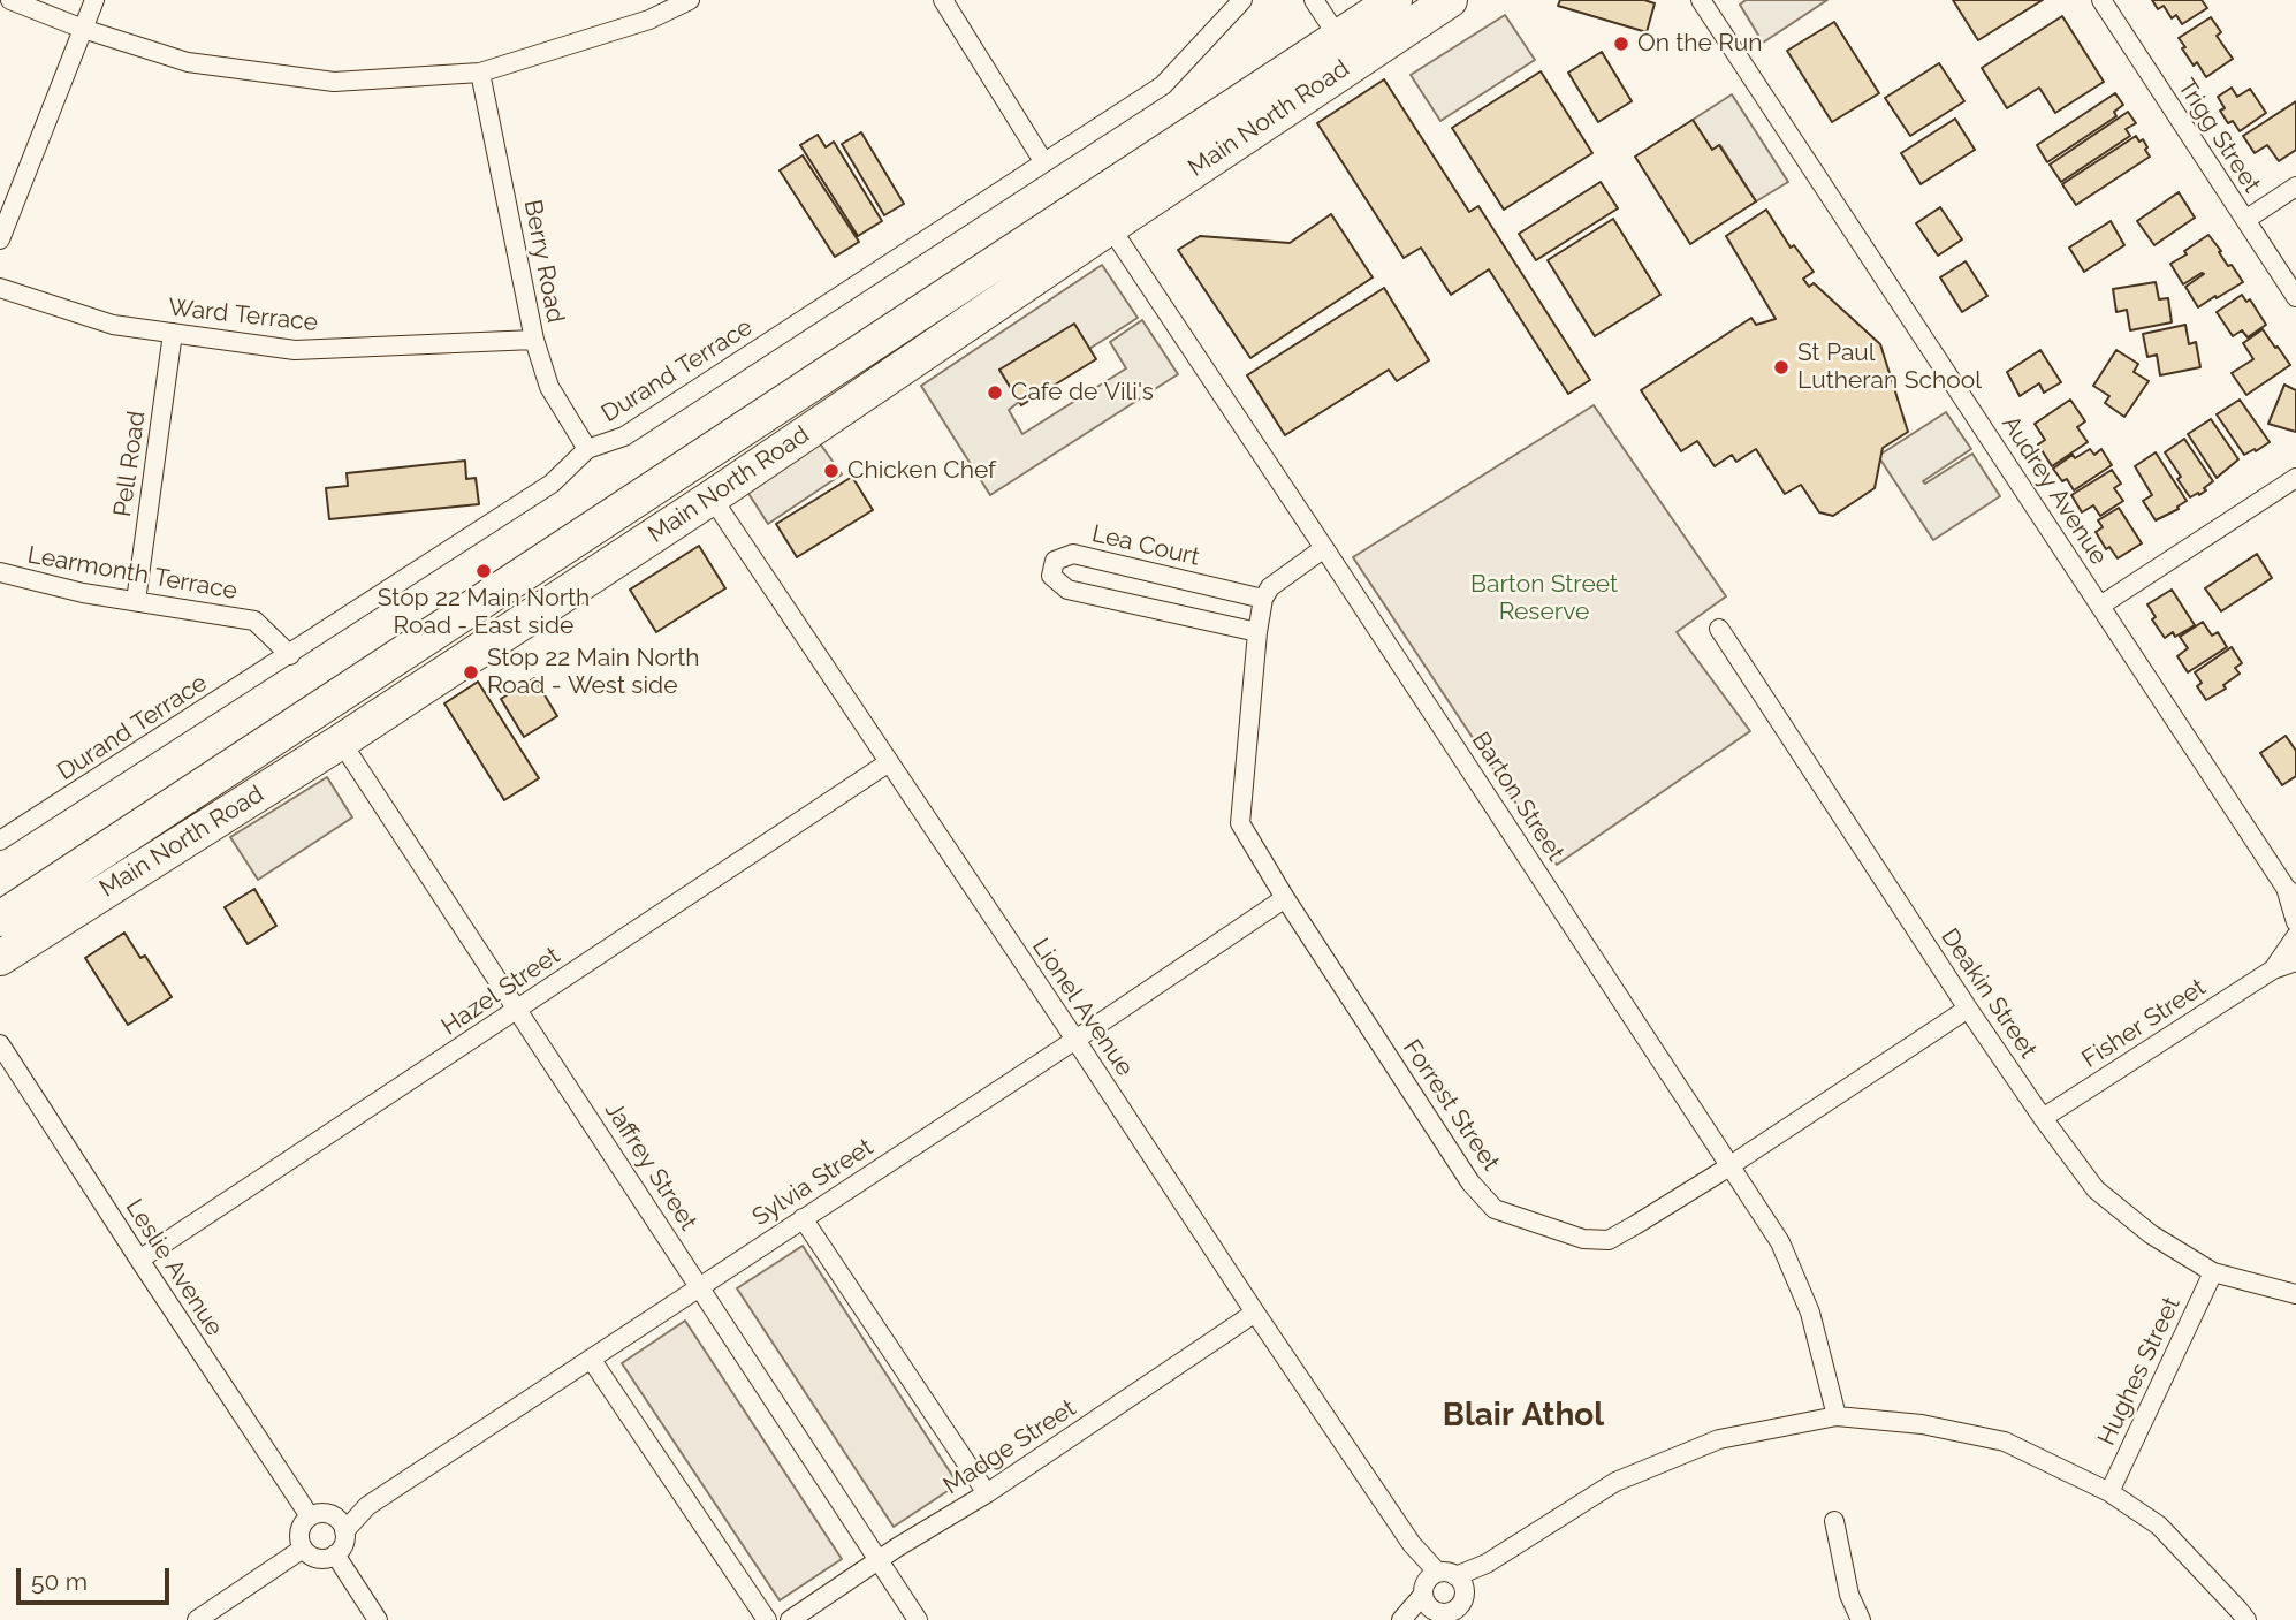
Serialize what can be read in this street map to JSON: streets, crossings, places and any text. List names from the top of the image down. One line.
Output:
{"streets":{"highway":["Main North Road"],"street":["Trigg Street","Berry Road","Ward Terrace","Durand Terrace","Pell Road","Audrey Avenue","Lea Court","Learmonth Terrace","Barton Street","Hazel Street","Deakin Street","Lionel Avenue","Fisher Street","Forrest Street","Jaffrey Street","Sylvia Street","Leslie Avenue","Hughes Street","Madge Street"]},"crossings":[["Main North Road","Barton Street"],["Main North Road","Lionel Avenue"],["Main North Road","Jaffrey Street"],["Berry Road","Ward Terrace"],["Berry Road","Durand Terrace"],["Ward Terrace","Pell Road"],["Durand Terrace","Learmonth Terrace"],["Pell Road","Learmonth Terrace"],["Lea Court","Forrest Street"],["Barton Street","Forrest Street"],["Hazel Street","Lionel Avenue"],["Hazel Street","Jaffrey Street"],["Hazel Street","Leslie Avenue"],["Deakin Street","Fisher Street"],["Deakin Street","Forrest Street"],["Deakin Street","Hughes Street"],["Lionel Avenue","Sylvia Street"],["Lionel Avenue","Madge Street"],["Forrest Street","Sylvia Street"],["Jaffrey Street","Sylvia Street"],["Jaffrey Street","Madge Street"],["Sylvia Street","Leslie Avenue"]],"districts":["Blair Athol"],"parks":["Barton Street Reserve"],"places":["On the Run","St Paul Lutheran School","Cafe de Vili's","Chicken Chef","Stop 22 Main North Road - East side","Stop 22 Main North Road - West side"],"scale_bar":"50 m"}
